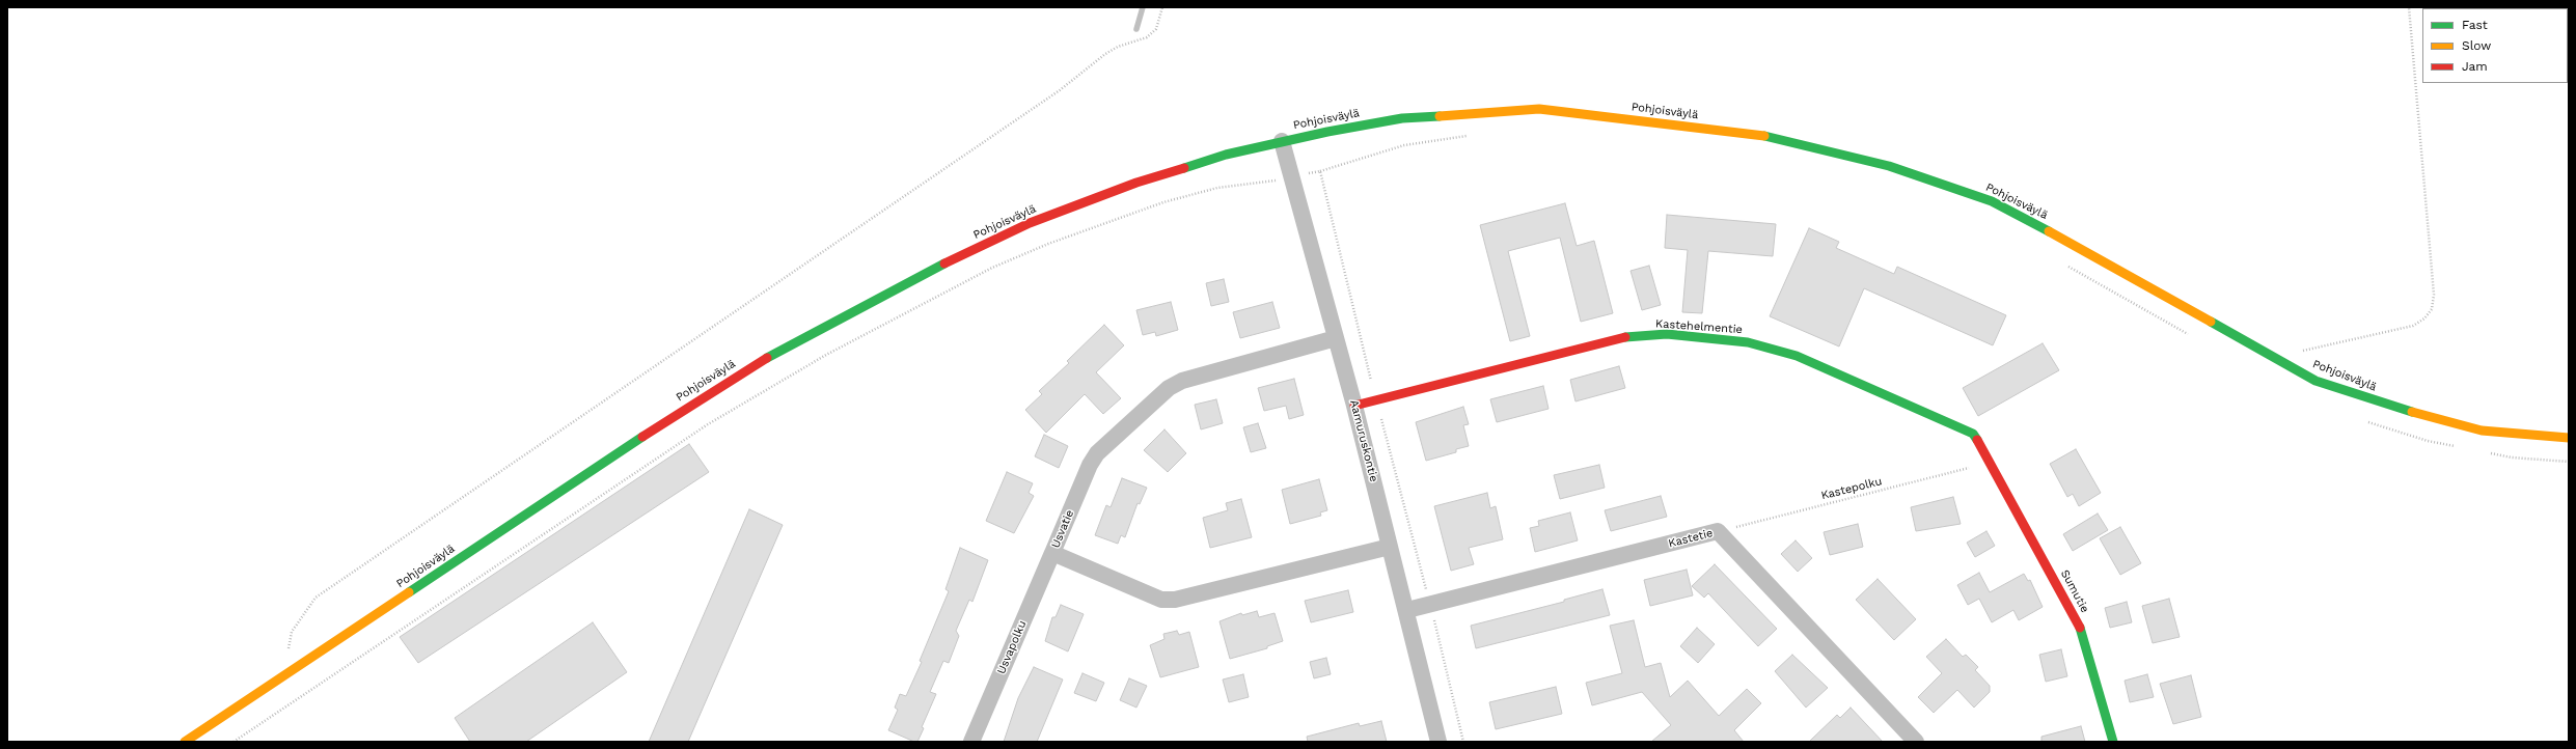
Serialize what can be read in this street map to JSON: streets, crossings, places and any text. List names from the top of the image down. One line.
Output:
{"streets":{"main road":["Pohjoisväylä","Kastehelmentie","Sumutie"],"street":["Aamuruskontie","Usvatie","Kastetie","Usvapolku"],"path":["Kastepolku"]},"crossings":[["Pohjoisväylä","Aamuruskontie"],["Kastehelmentie","Aamuruskontie"],["Kastehelmentie","Kastepolku"],["Kastehelmentie","Sumutie"],["Aamuruskontie","Usvatie"],["Aamuruskontie","Kastetie"],["Kastepolku","Kastetie"],["Kastepolku","Sumutie"],["Usvatie","Usvapolku"]],"legend":["Fast","Slow","Jam"]}
